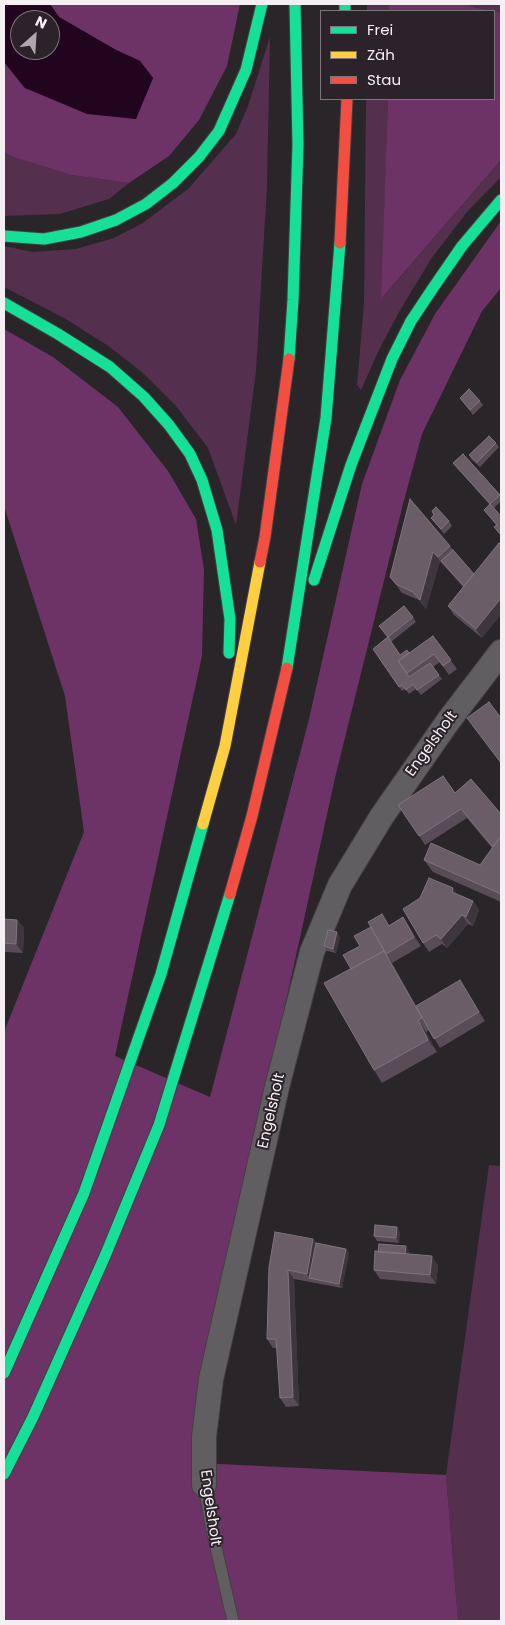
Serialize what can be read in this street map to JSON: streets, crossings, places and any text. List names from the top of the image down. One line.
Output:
{"streets":{"street":["Engelsholt"]},"legend":["Frei","Zäh","Stau"],"north":"top right"}
